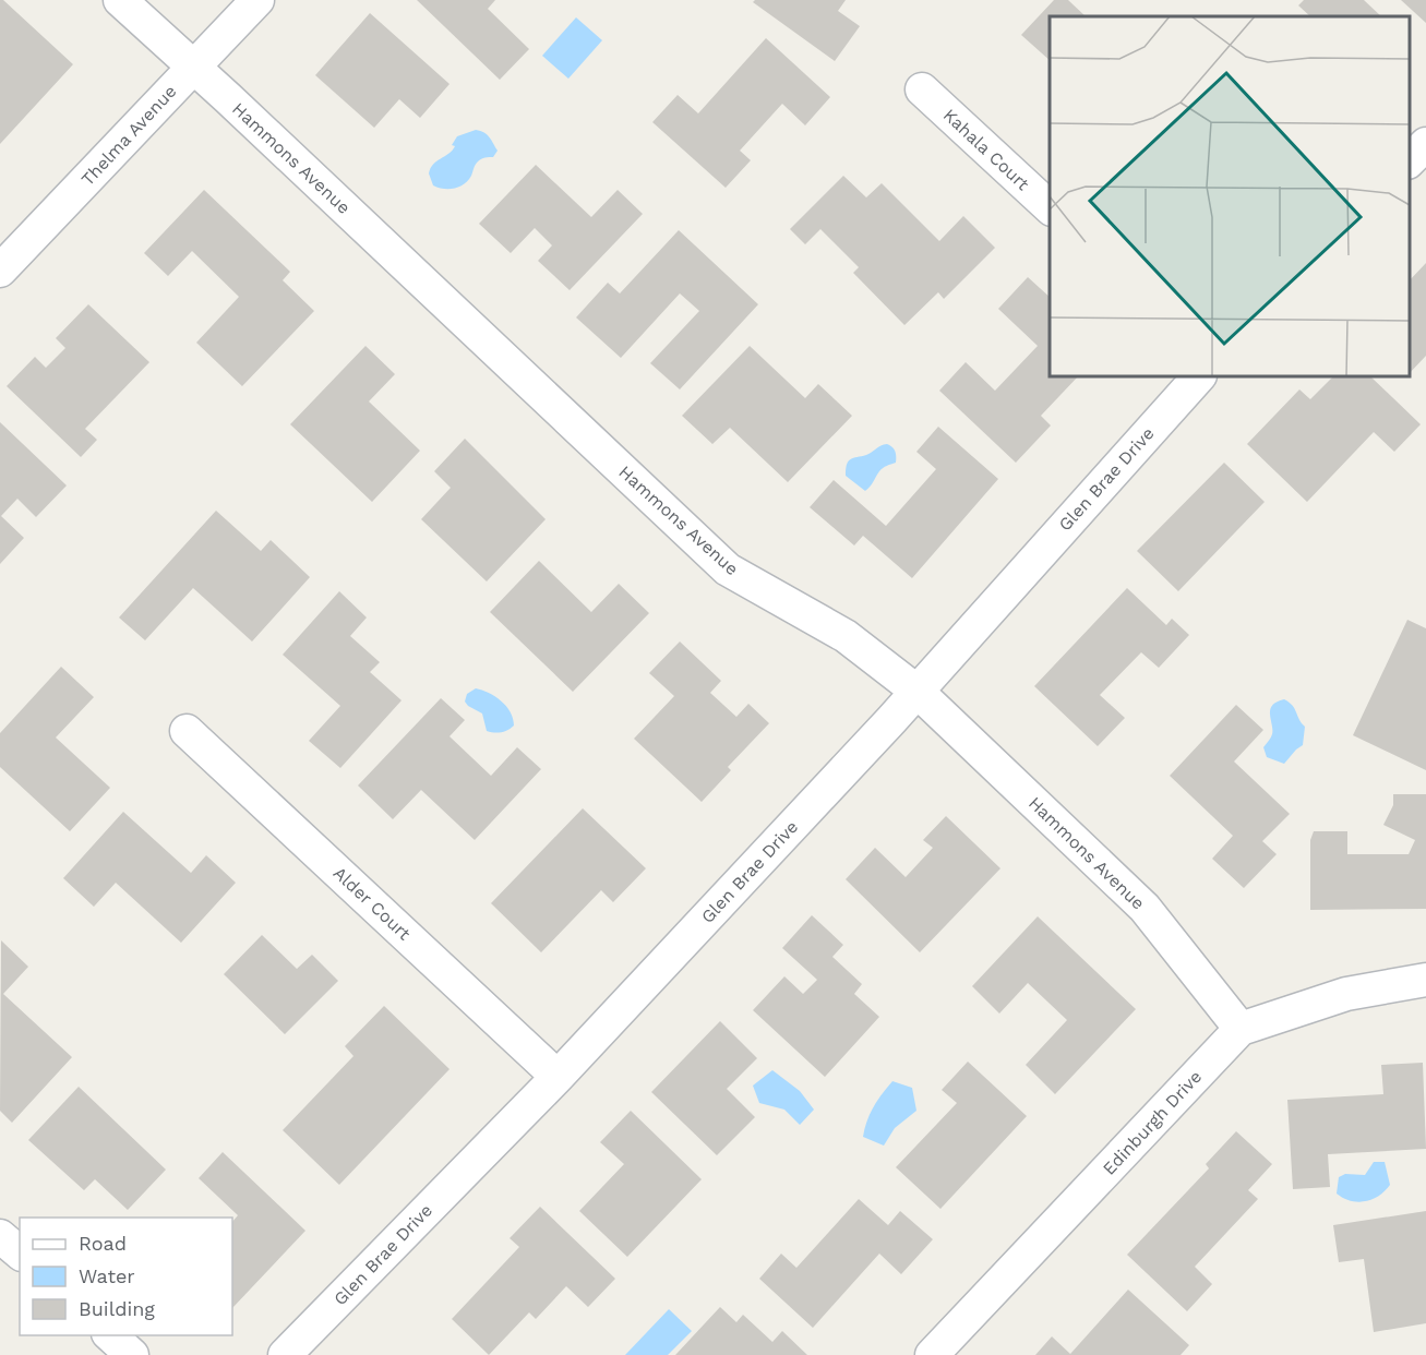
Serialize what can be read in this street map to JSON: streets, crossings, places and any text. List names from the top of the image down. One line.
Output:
{"streets":{"street":["Thelma Avenue","Kahala Court","Hammons Avenue","Glen Brae Drive","Alder Court","Edinburgh Drive"]},"crossings":[["Thelma Avenue","Hammons Avenue"],["Hammons Avenue","Glen Brae Drive"],["Hammons Avenue","Edinburgh Drive"],["Glen Brae Drive","Alder Court"]],"legend":["Road","Water","Building"]}
